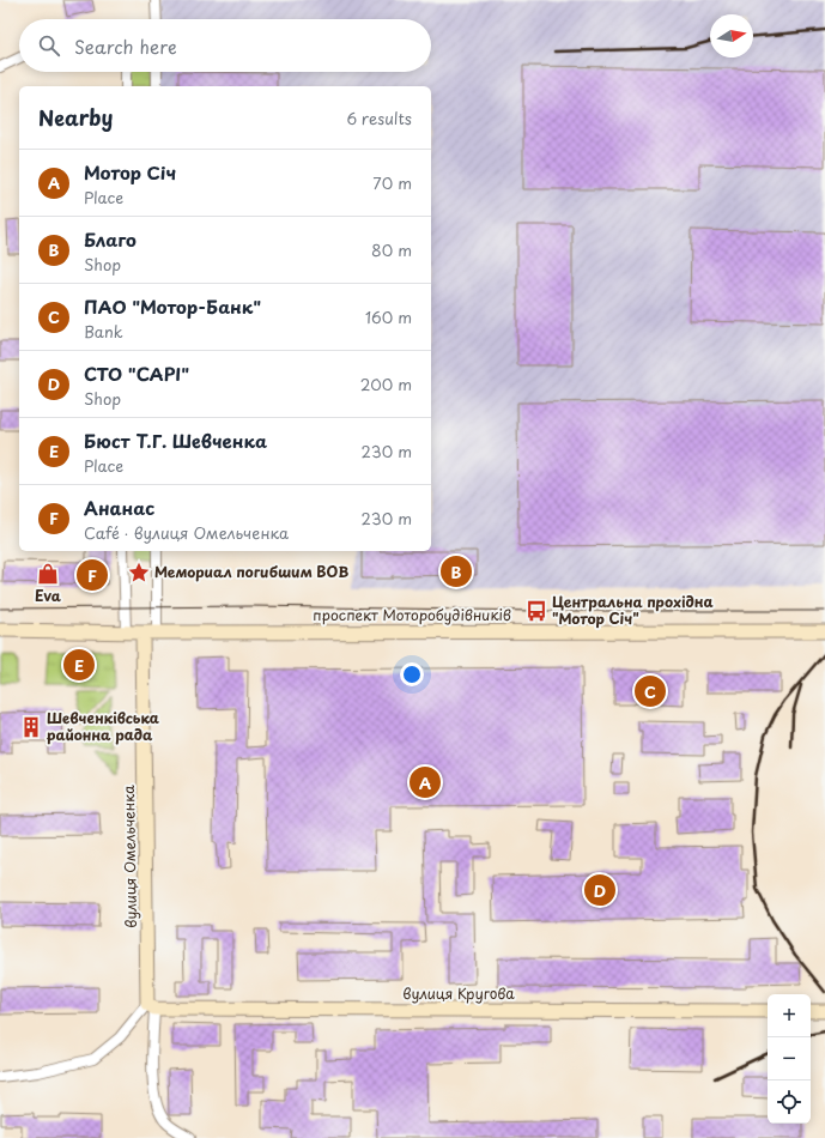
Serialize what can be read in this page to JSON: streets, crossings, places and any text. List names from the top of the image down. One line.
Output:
{"streets":{"street":["проспект Моторобудівників","вулиця Омельченка","вулиця Кругова"]},"crossings":[["проспект Моторобудівників","вулиця Омельченка"],["вулиця Омельченка","вулиця Кругова"]],"places":{"place":["Мемориал погибшим ВОВ"],"shop":["Eva"],"bus stop":["Центральна прохідна \"Мотор Січ\""],"building":["Шевченківська районна рада"]},"north":"right","page":{"search":"Search here","heading":["Nearby","6 results"],"list":[{"mark":"A","name":"Мотор Січ","note":"Place","value":"70 m"},{"mark":"B","name":"Благо","note":"Shop","value":"80 m"},{"mark":"C","name":"ПАО \"Мотор-Банк\"","note":"Bank","value":"160 m"},{"mark":"D","name":"СТО \"CAPI\"","note":"Shop","value":"200 m"},{"mark":"E","name":"Бюст Т.Г. Шевченка","note":"Place","value":"230 m"},{"mark":"F","name":"Ананас","note":"Café · вулиця Омельченка","value":"230 m"}],"pins":["B","F","E","C","A","D"],"map_buttons":["+","−"]}}
